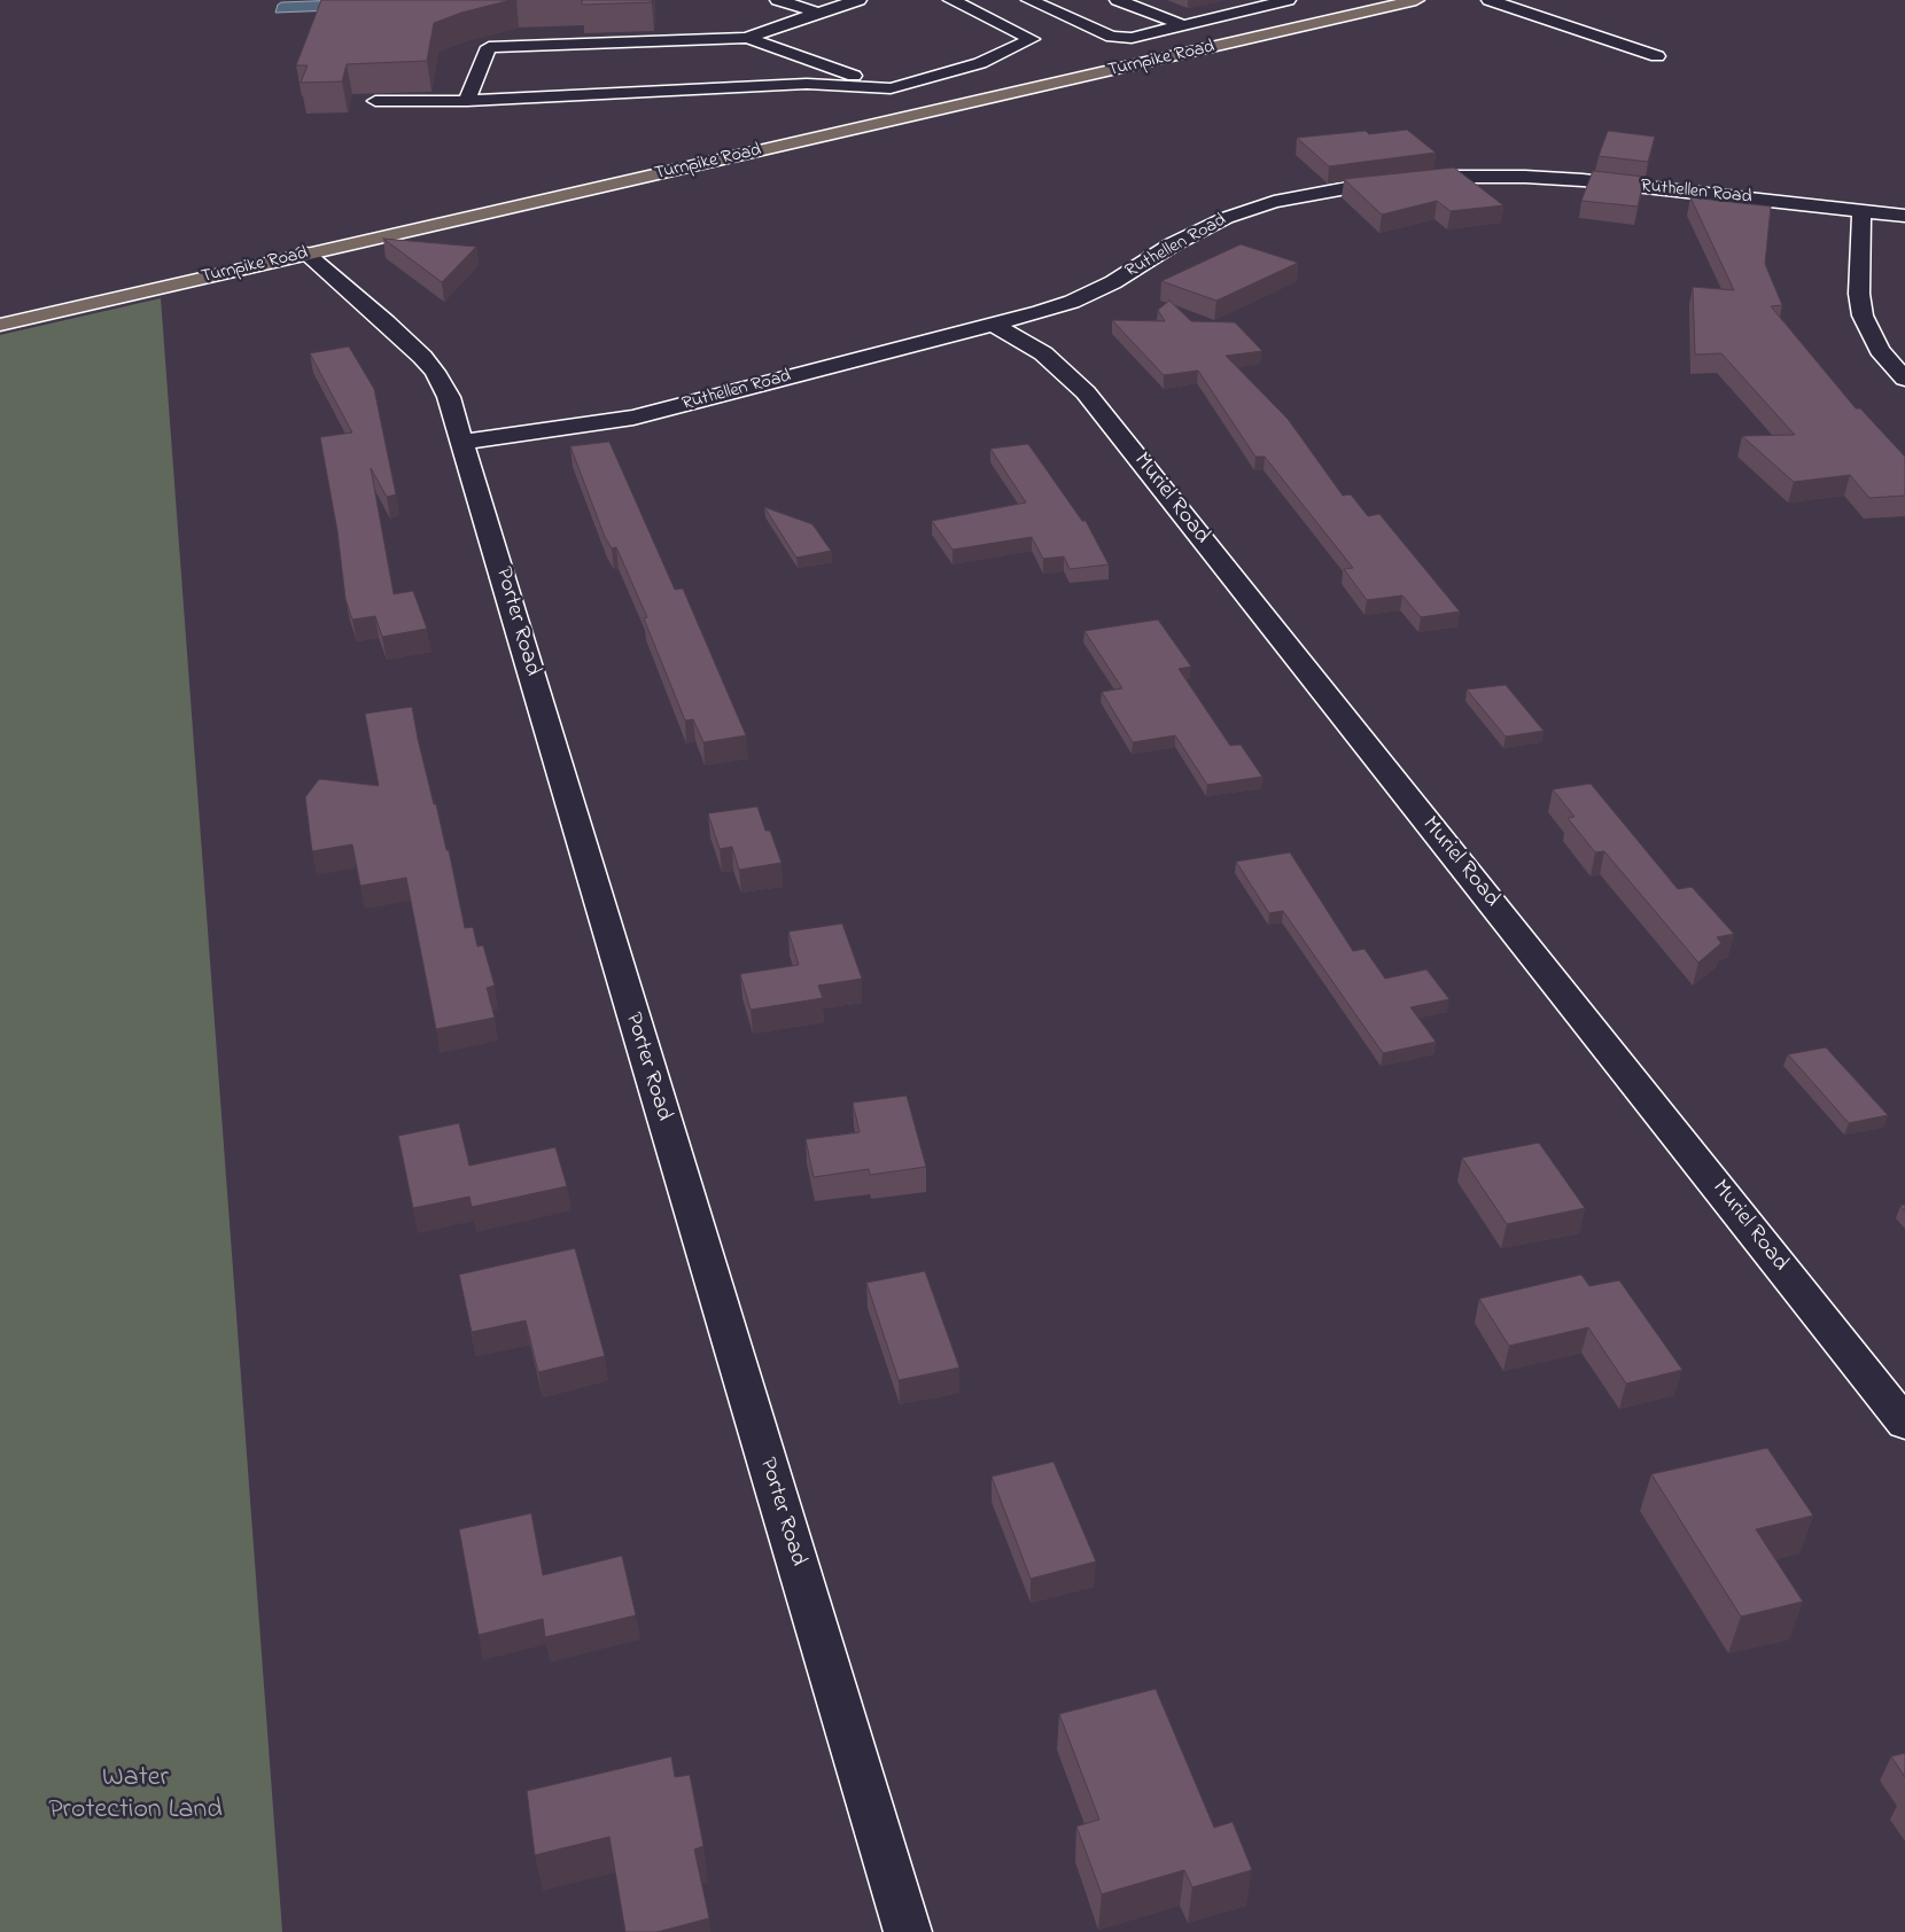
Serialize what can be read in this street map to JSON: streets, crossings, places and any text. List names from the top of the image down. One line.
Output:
{"streets":{"main road":["Turnpike Road"],"street":["Ruthellen Road","Muriel Road","Porter Road"]},"crossings":[["Turnpike Road","Porter Road"],["Ruthellen Road","Muriel Road"],["Ruthellen Road","Porter Road"]],"parks":["Water Protection Land"]}
